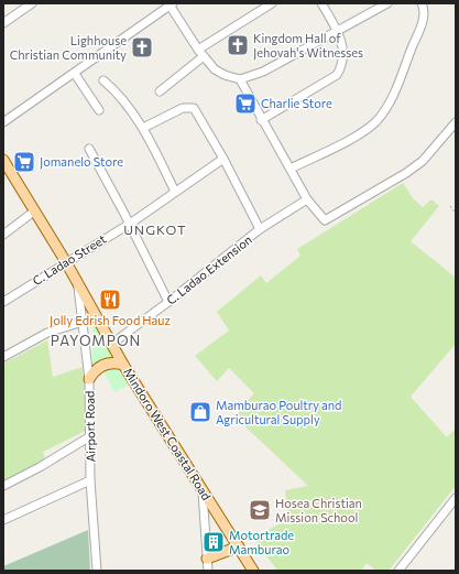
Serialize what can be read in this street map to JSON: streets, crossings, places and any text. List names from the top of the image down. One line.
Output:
{"streets":{"main road":["Mindoro West Coastal Road"],"street":["C. Ladao Street","C. Ladao Extension","Airport Road"]},"crossings":[["C. Ladao Street","Mindoro West Coastal Road"],["C. Ladao Extension","Mindoro West Coastal Road"],["Airport Road","Mindoro West Coastal Road"]],"districts":["UNGKOT","PAYOMPON"],"places":{"church":["Kingdom Hall of Jehovah's Witnesses","Lighhouse Christian Community"],"supermarket":["Charlie Store","Jomanelo Store"],"restaurant":["Jolly Edrish Food Hauz"],"shop":["Mamburao Poultry and Agricultural Supply"],"school or university":["Hosea Christian Mission School"],"building":["Motortrade Mamburao"]}}
